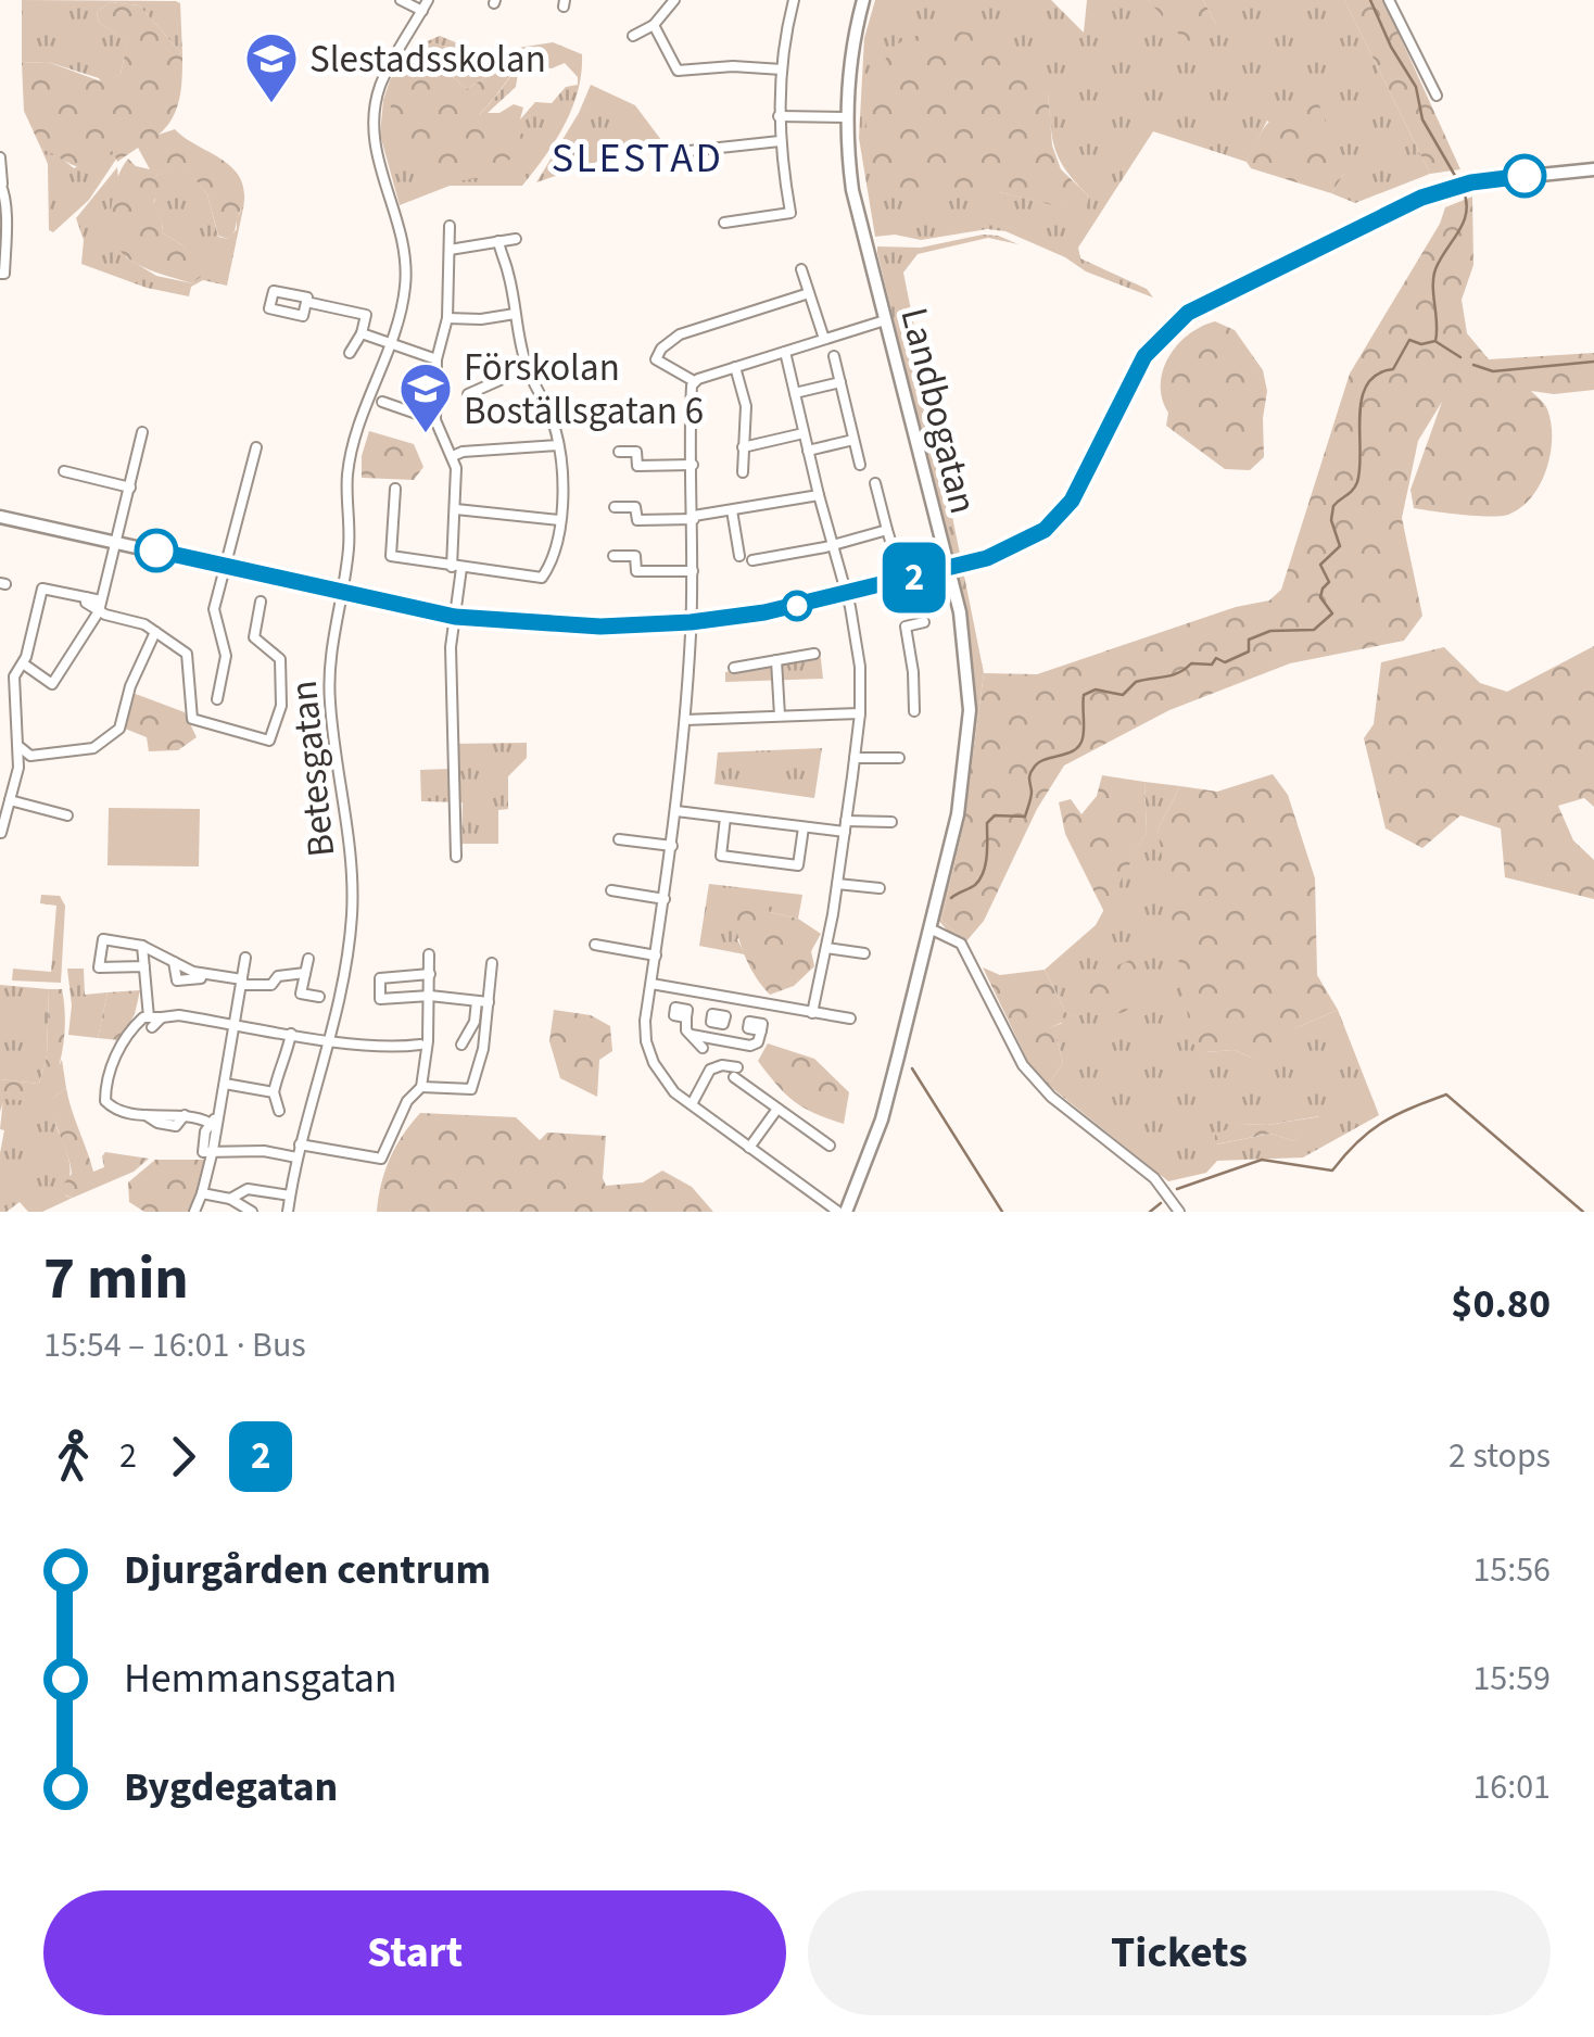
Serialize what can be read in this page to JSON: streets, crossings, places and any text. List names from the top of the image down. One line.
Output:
{"streets":{"street":["Landbogatan","Betesgatan"]},"districts":["SLESTAD"],"places":{"school or university":["Slestadsskolan","Förskolan Boställsgatan 6"]},"lines":["bus line 2"],"page":{"on_map":"2","heading":["7 min","15:54 – 16:01 · Bus","$0.80"],"legs":["2","2","2 stops"],"list":[{"name":"Djurgården centrum","value":"15:56"},{"name":"Hemmansgatan","value":"15:59"},{"name":"Bygdegatan","value":"16:01"}],"buttons":["Start","Tickets"]}}
